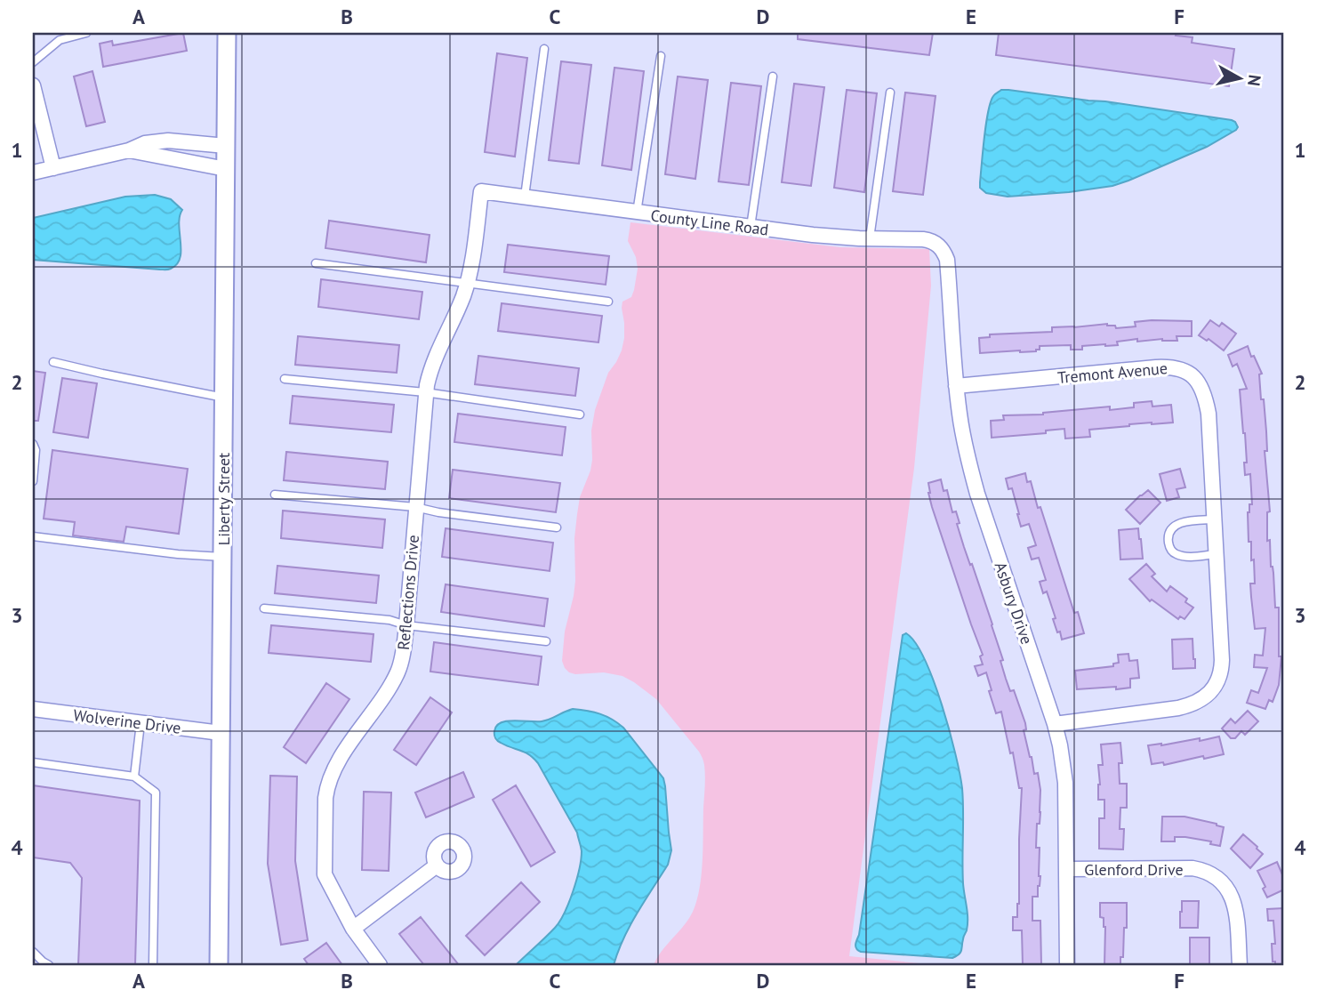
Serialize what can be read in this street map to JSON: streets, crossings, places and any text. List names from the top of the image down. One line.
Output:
{"streets":{"street":["County Line Road","Tremont Avenue","Liberty Street","Reflections Drive","Asbury Drive","Wolverine Drive","Glenford Drive"]},"crossings":[["County Line Road","Reflections Drive"],["County Line Road","Asbury Drive"],["Tremont Avenue","Asbury Drive"],["Liberty Street","Wolverine Drive"],["Asbury Drive","Glenford Drive"]],"north":"right","grid":{"columns":["A","B","C","D","E","F"],"rows":["1","2","3","4"]}}
